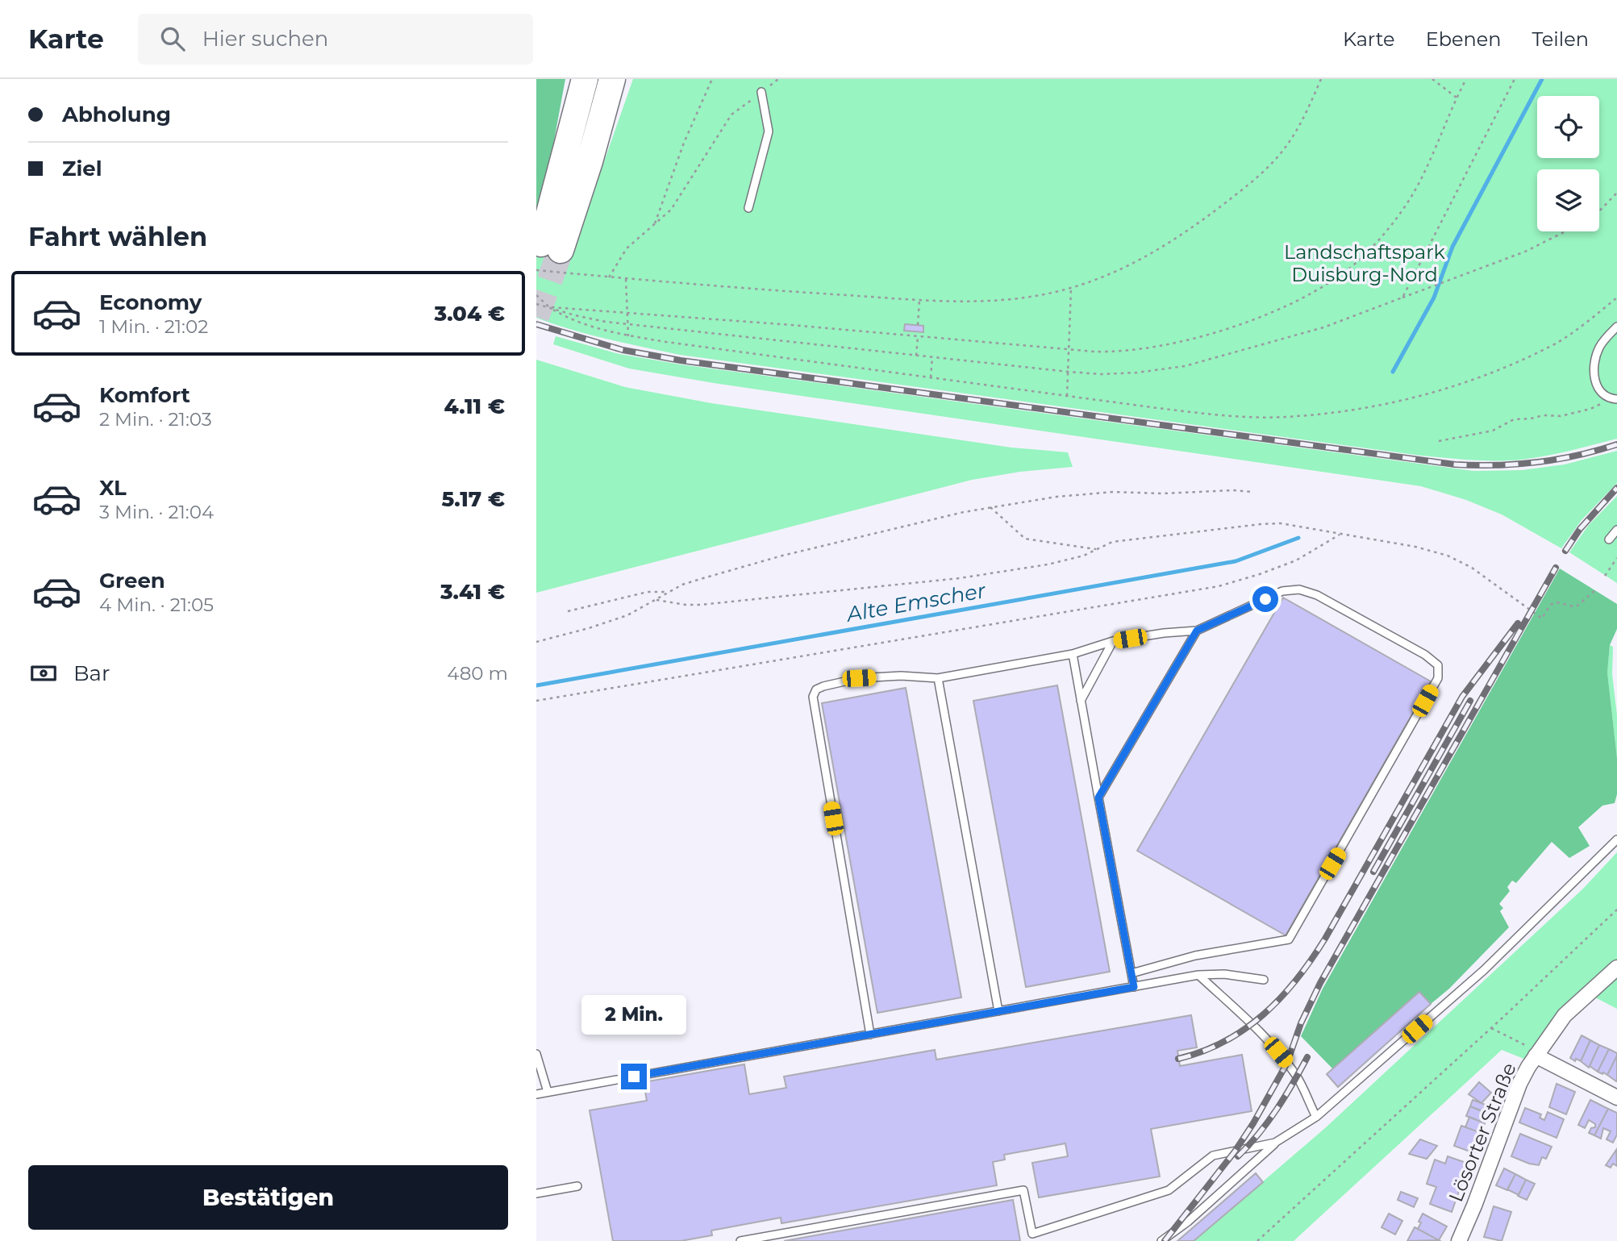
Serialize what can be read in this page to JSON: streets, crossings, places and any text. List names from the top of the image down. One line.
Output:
{"streets":{"street":["Lösorter Straße"]},"water":["Alte Emscher"],"parks":["Landschaftspark Duisburg-Nord"],"page":{"header":"Karte","search":"Hier suchen","nav":["Karte","Ebenen","Teilen"],"banner":["Abholung","Ziel"],"heading":"Fahrt wählen","list":[{"name":"Economy","note":"1 Min. · 21:02","value":"3.04 €"},{"name":"Komfort","note":"2 Min. · 21:03","value":"4.11 €"},{"name":"XL","note":"3 Min. · 21:04","value":"5.17 €"},{"name":"Green","note":"4 Min. · 21:05","value":"3.41 €"}],"pay":["Bar","480 m"],"bubble":"2 Min.","buttons":"Bestätigen"}}
